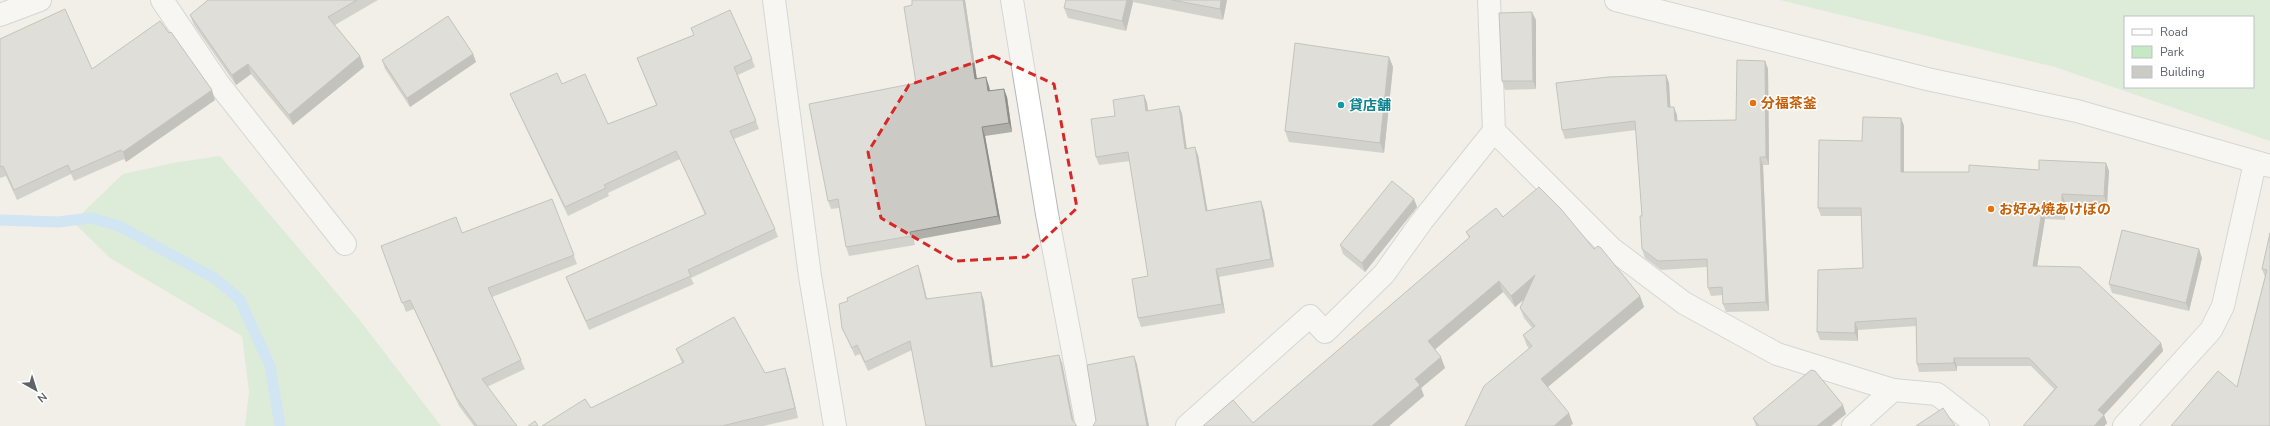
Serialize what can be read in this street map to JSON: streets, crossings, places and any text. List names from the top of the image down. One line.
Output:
{"places":["分福茶釜","貸店舗","お好み焼あけぼの"],"legend":["Road","Park","Building"],"north":"bottom right"}
